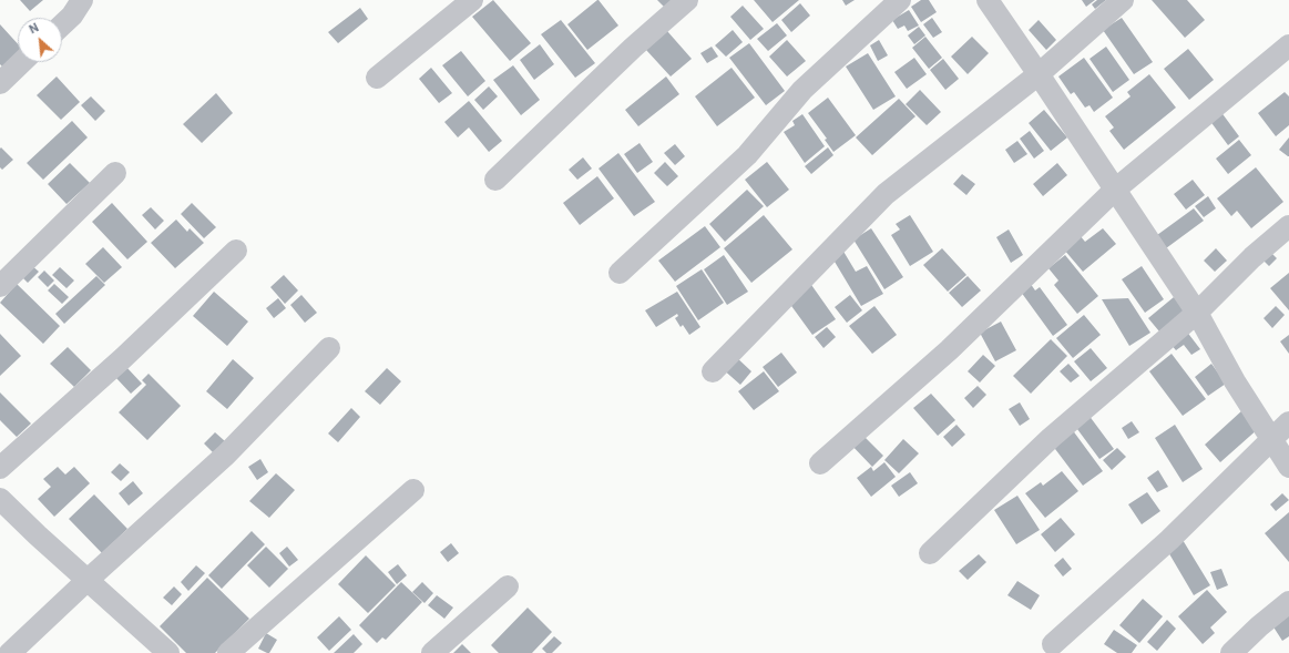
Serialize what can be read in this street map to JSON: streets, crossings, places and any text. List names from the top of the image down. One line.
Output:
{"north":"top left"}
